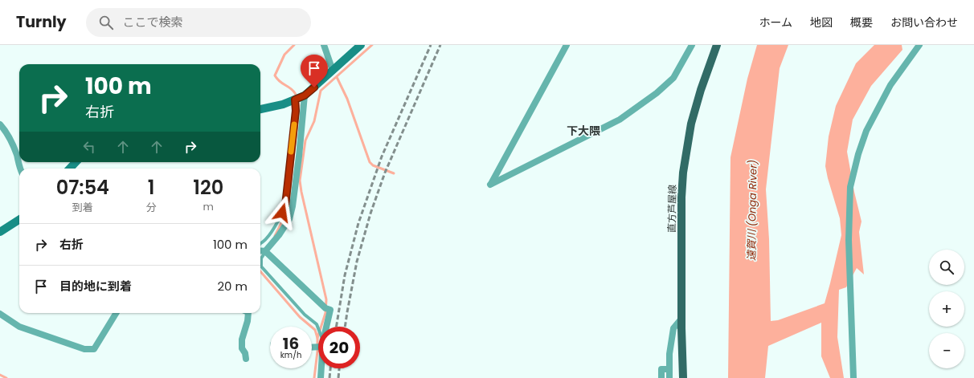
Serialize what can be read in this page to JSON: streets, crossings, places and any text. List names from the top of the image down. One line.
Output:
{"streets":{"main road":["直方芦屋線"]},"districts":["下大隈"],"water":["遠賀川 (Onga River)"],"page":{"header":"Turnly","search":"ここで検索","nav":["ホーム","地図","概要","お問い合わせ"],"turn":["100 m","右折"],"eta":["07:54","到着","1","分","120","m"],"list":[{"name":"右折","value":"100 m"},{"name":"目的地に到着","value":"20 m"}],"map_buttons":["+","−"],"speed":"16 km/h","limit":"20"}}
